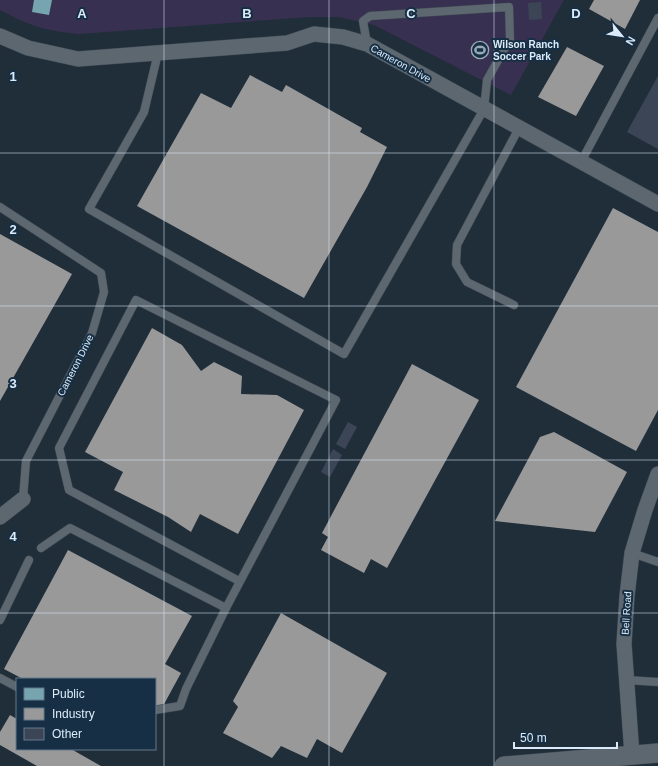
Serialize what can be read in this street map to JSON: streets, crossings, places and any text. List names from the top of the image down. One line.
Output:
{"streets":{"street":["Cameron Drive","Bell Road"]},"places":{"sports":["Wilson Ranch Soccer Park"]},"legend":["Public","Industry","Other"],"scale_bar":"50 m","north":"bottom right","grid":{"columns":["A","B","C","D"],"rows":["1","2","3","4"]}}
